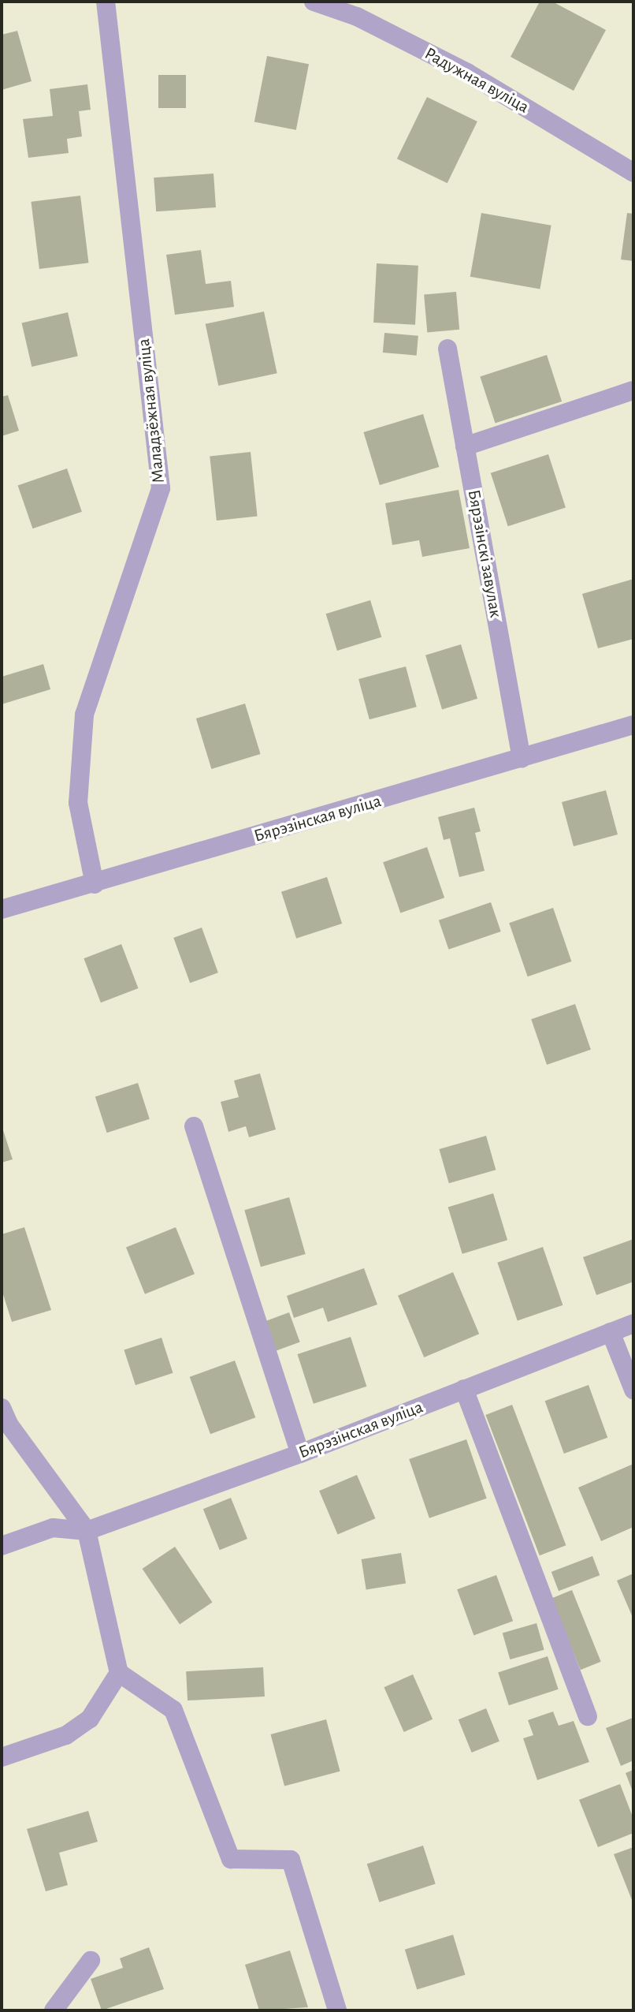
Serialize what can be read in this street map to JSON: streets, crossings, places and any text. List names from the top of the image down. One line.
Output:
{"streets":{"street":["Радужная вуліца","Маладзёжная вуліца","Бярэзінскі завулак","Бярэзінская вуліца"]},"crossings":[["Маладзёжная вуліца","Бярэзінская вуліца"],["Бярэзінскі завулак","Бярэзінская вуліца"]]}
